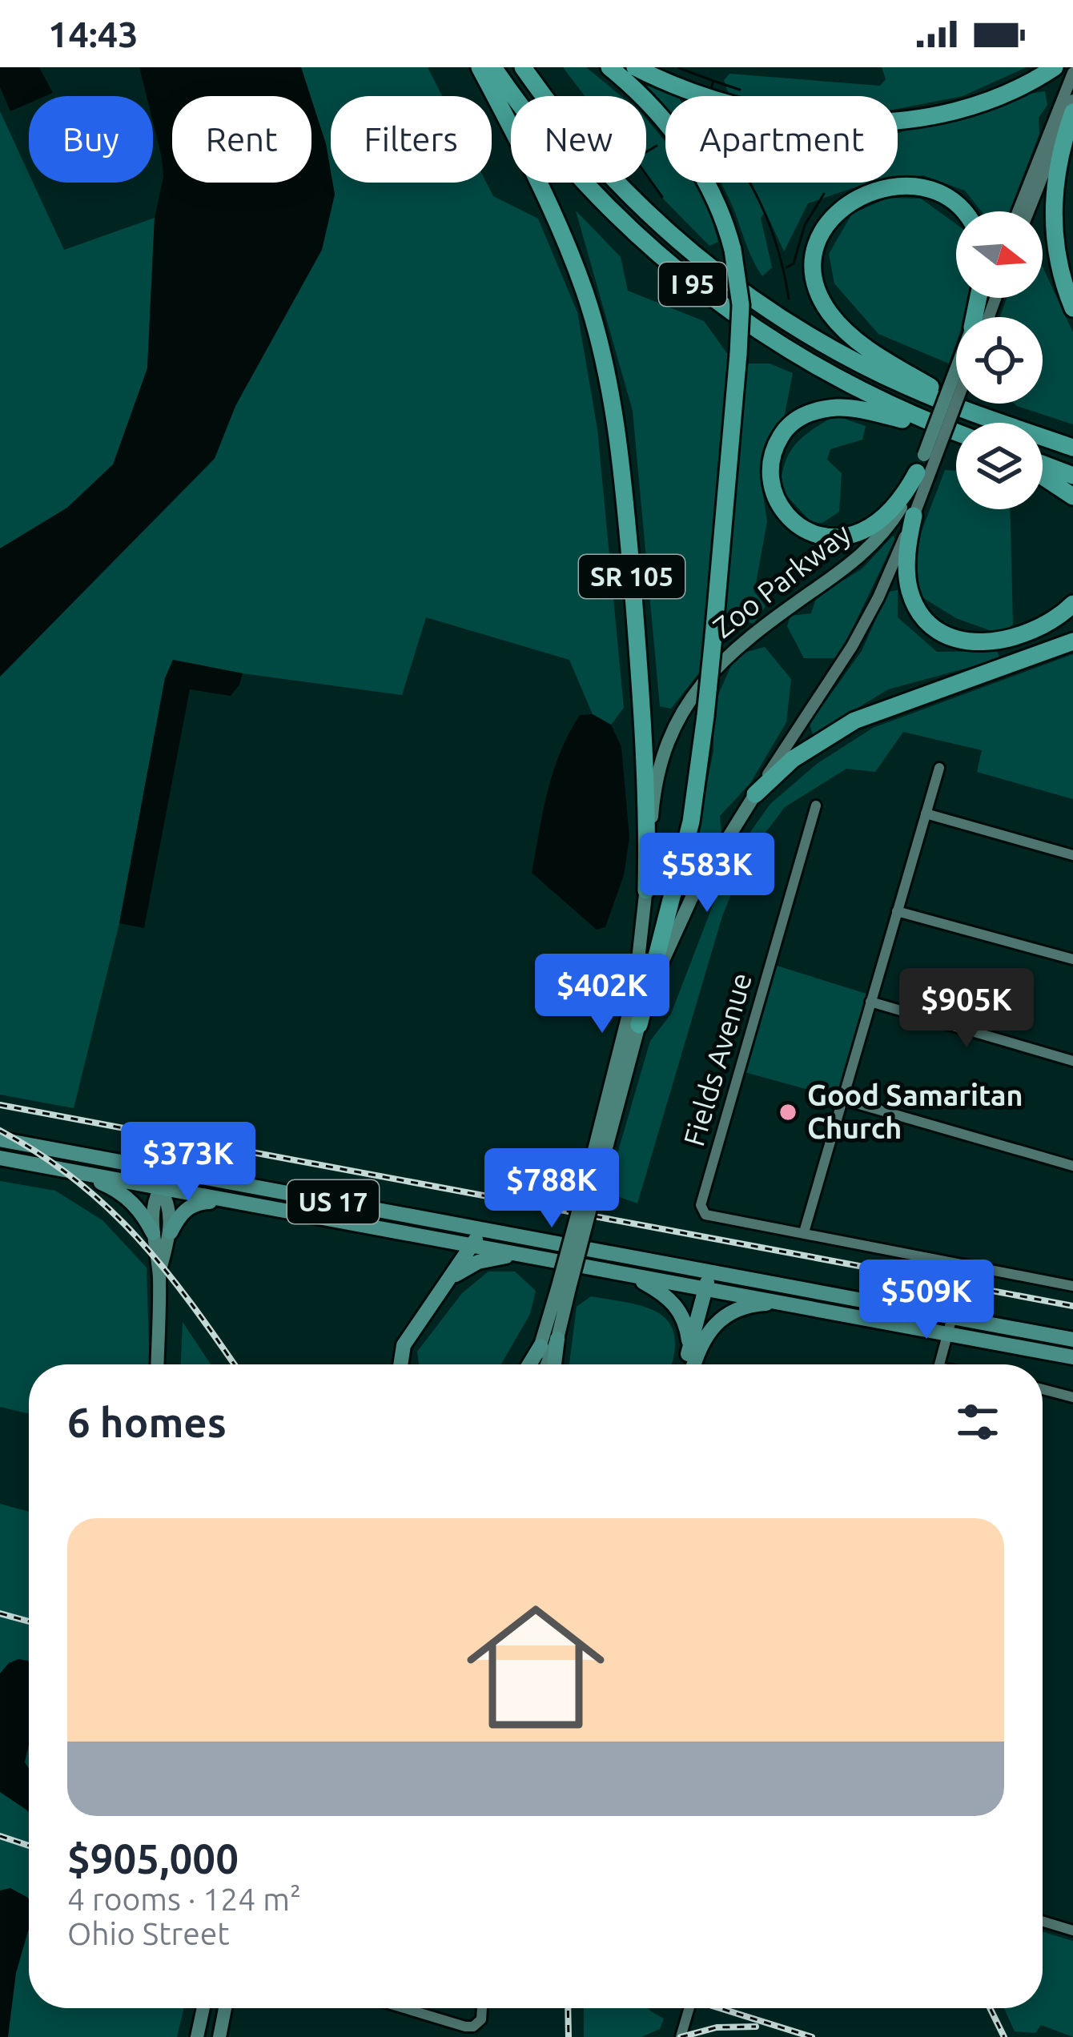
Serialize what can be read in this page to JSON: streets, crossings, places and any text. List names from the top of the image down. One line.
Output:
{"streets":{"highway":["I 95","SR 105"],"main road":["Zoo Parkway","US 17"],"street":["Fields Avenue"]},"crossings":[["SR 105","Zoo Parkway"]],"places":["Good Samaritan Church"],"north":"right","page":{"status":"14:43","chip":["Buy","Rent","Filters","New","Apartment"],"price":["$583K","$402K","$905K","$373K","$788K","$509K"],"heading":"6 homes","list":[{"name":"$905,000","note":"4 rooms · 124 m² · Ohio Street"}]}}
